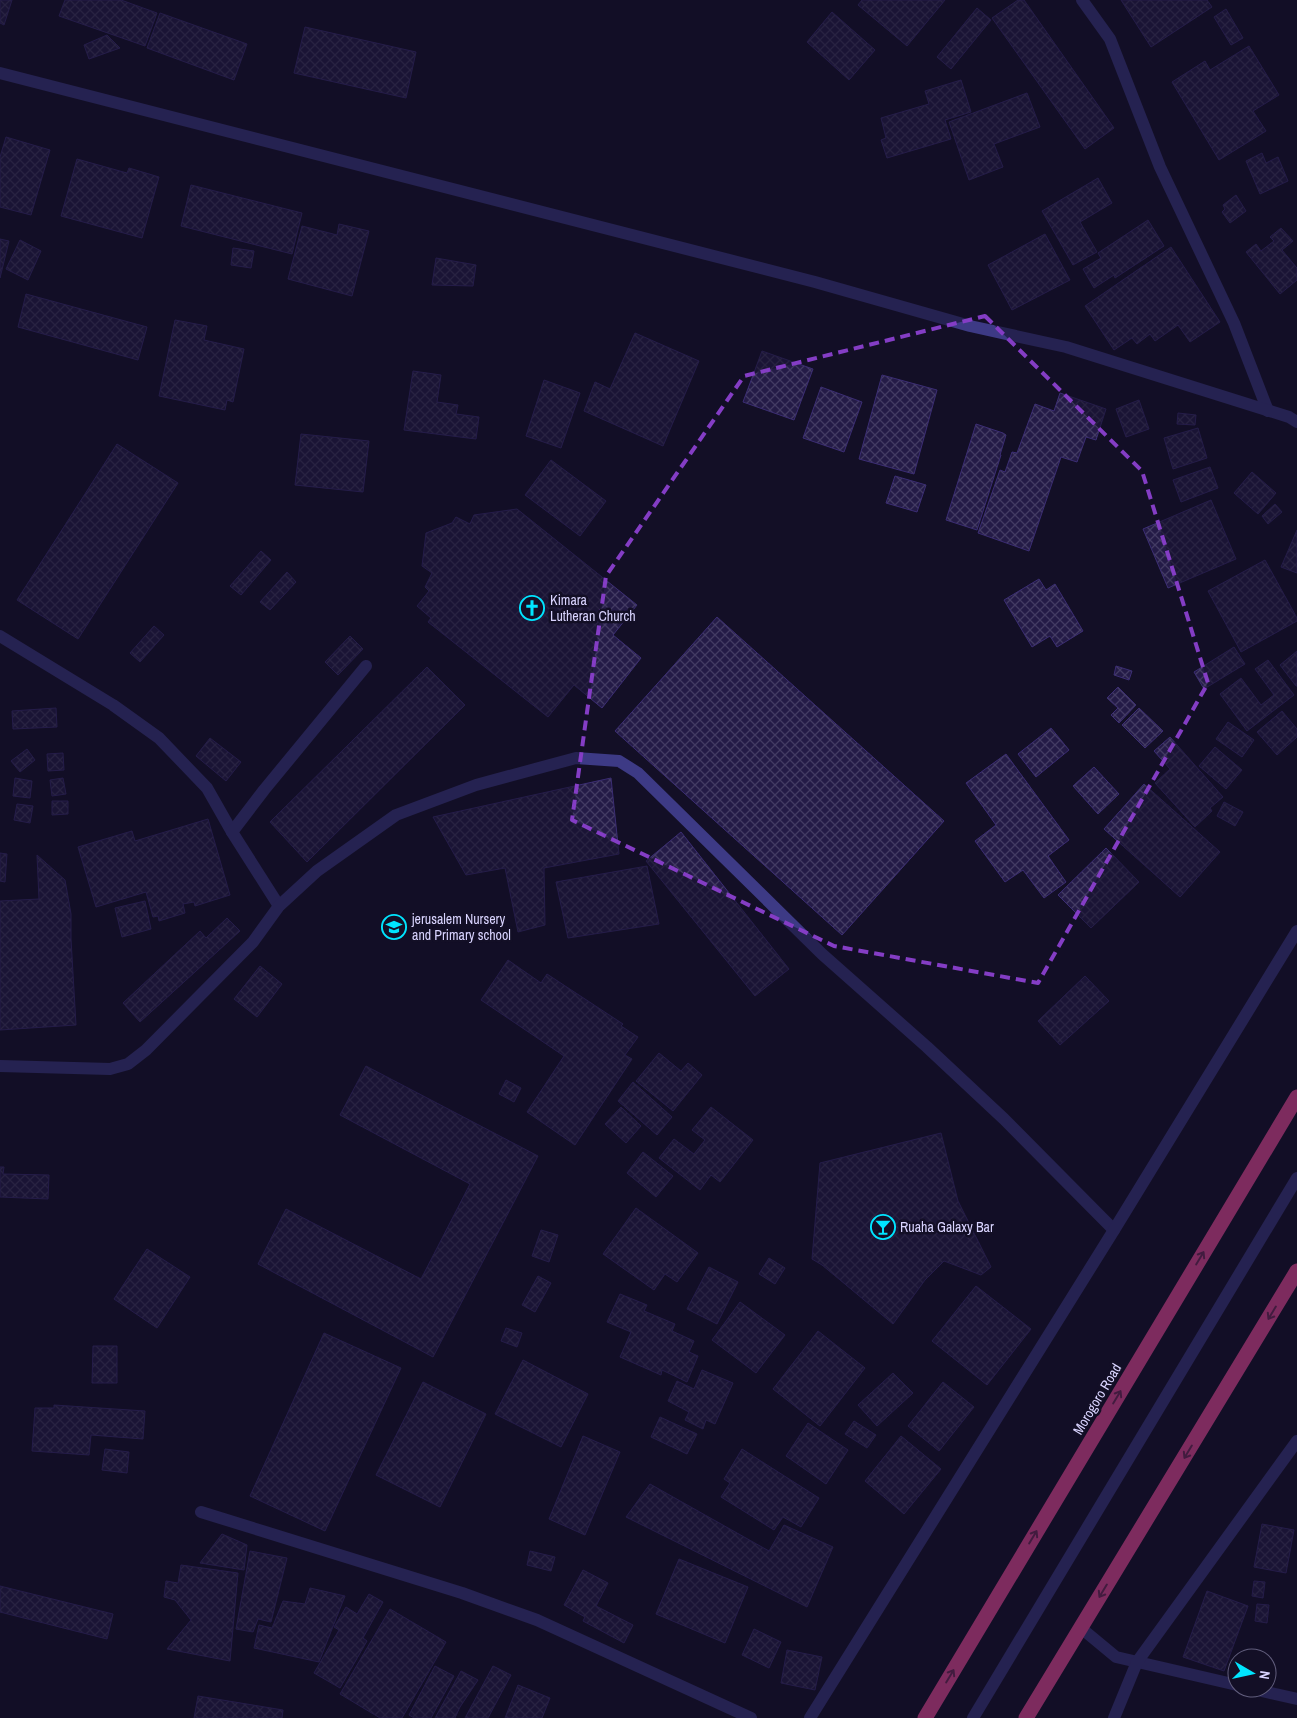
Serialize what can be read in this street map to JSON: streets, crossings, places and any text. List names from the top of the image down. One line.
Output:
{"streets":{"highway":["Morogoro Road"]},"places":{"church":["Kimara Lutheran Church"],"school or university":["jerusalem Nursery and Primary school"],"bar":["Ruaha Galaxy Bar"]},"north":"right"}
